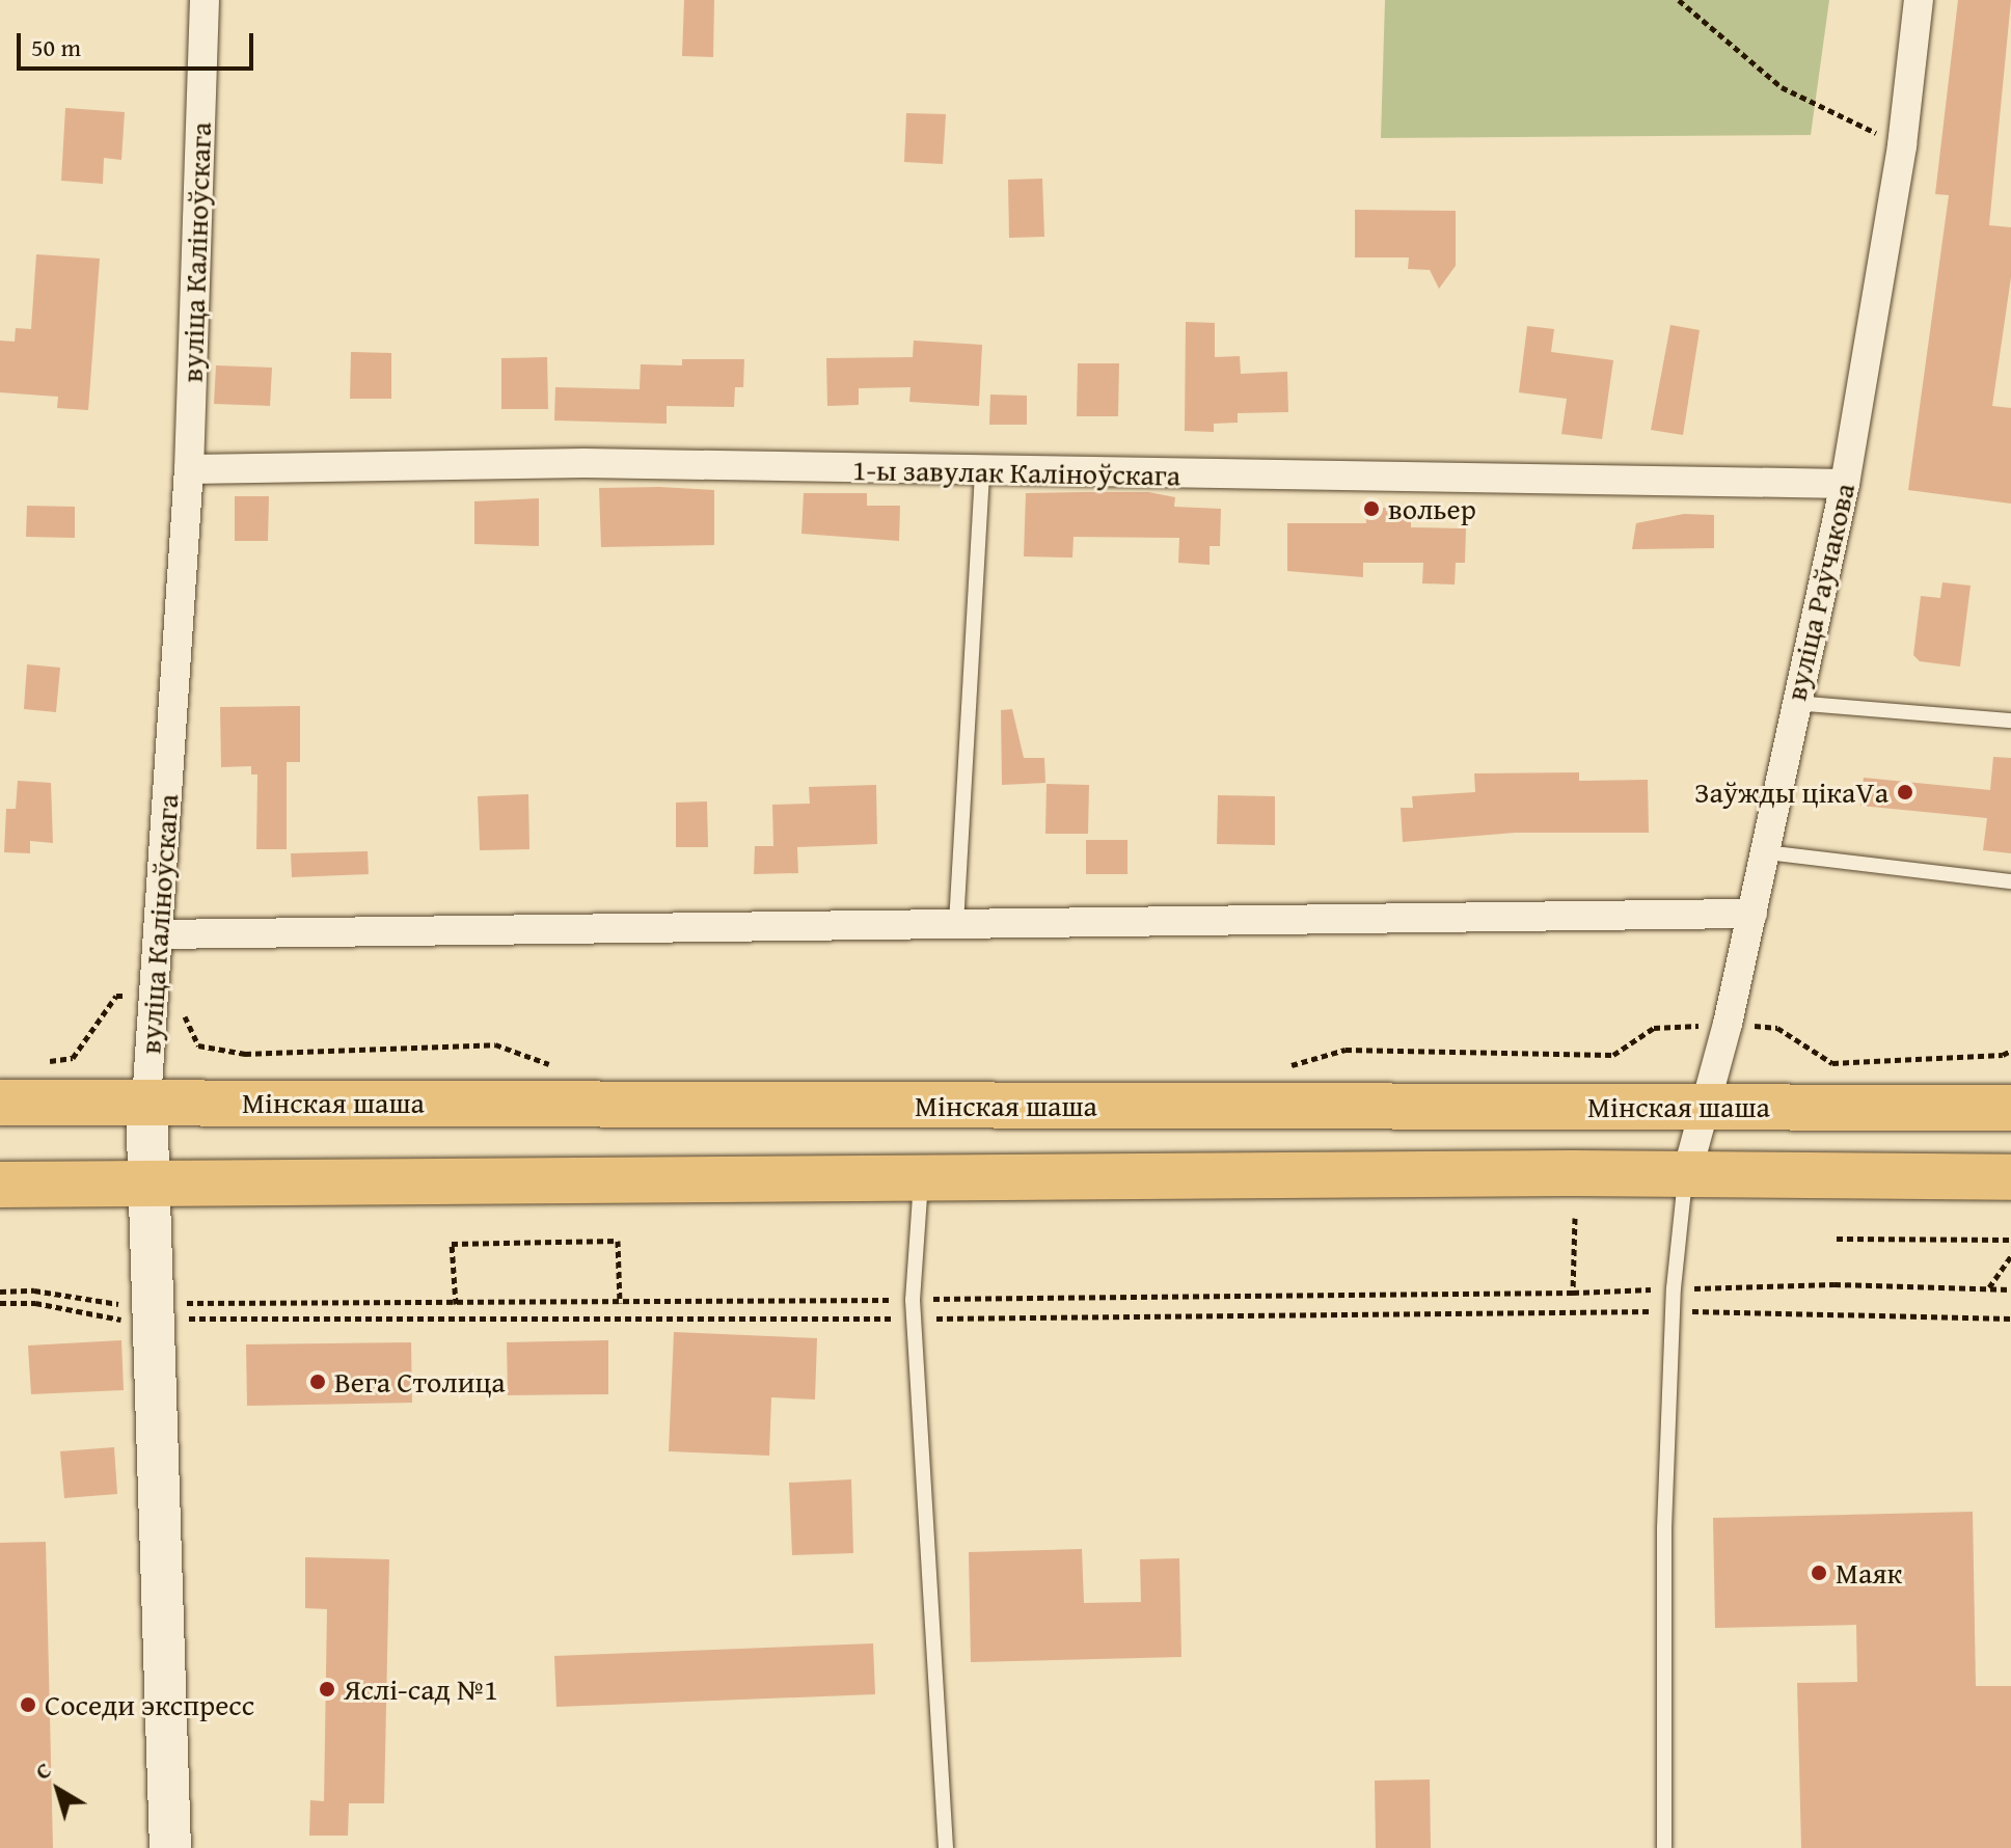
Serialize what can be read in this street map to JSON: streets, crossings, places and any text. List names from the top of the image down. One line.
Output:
{"streets":{"main road":["вуліца Каліноўскага","Мінская шаша"],"street":["1-ы завулак Каліноўскага","вуліца Раўчакова"]},"crossings":[["вуліца Каліноўскага","1-ы завулак Каліноўскага"],["вуліца Каліноўскага","Мінская шаша"],["1-ы завулак Каліноўскага","вуліца Раўчакова"],["вуліца Раўчакова","Мінская шаша"]],"places":["вольер","Заўжды цікаVа","Вега Столица","Маяк","Яслі-сад №1","Соседи экспресс"],"scale_bar":"50 m","north":"top left"}
